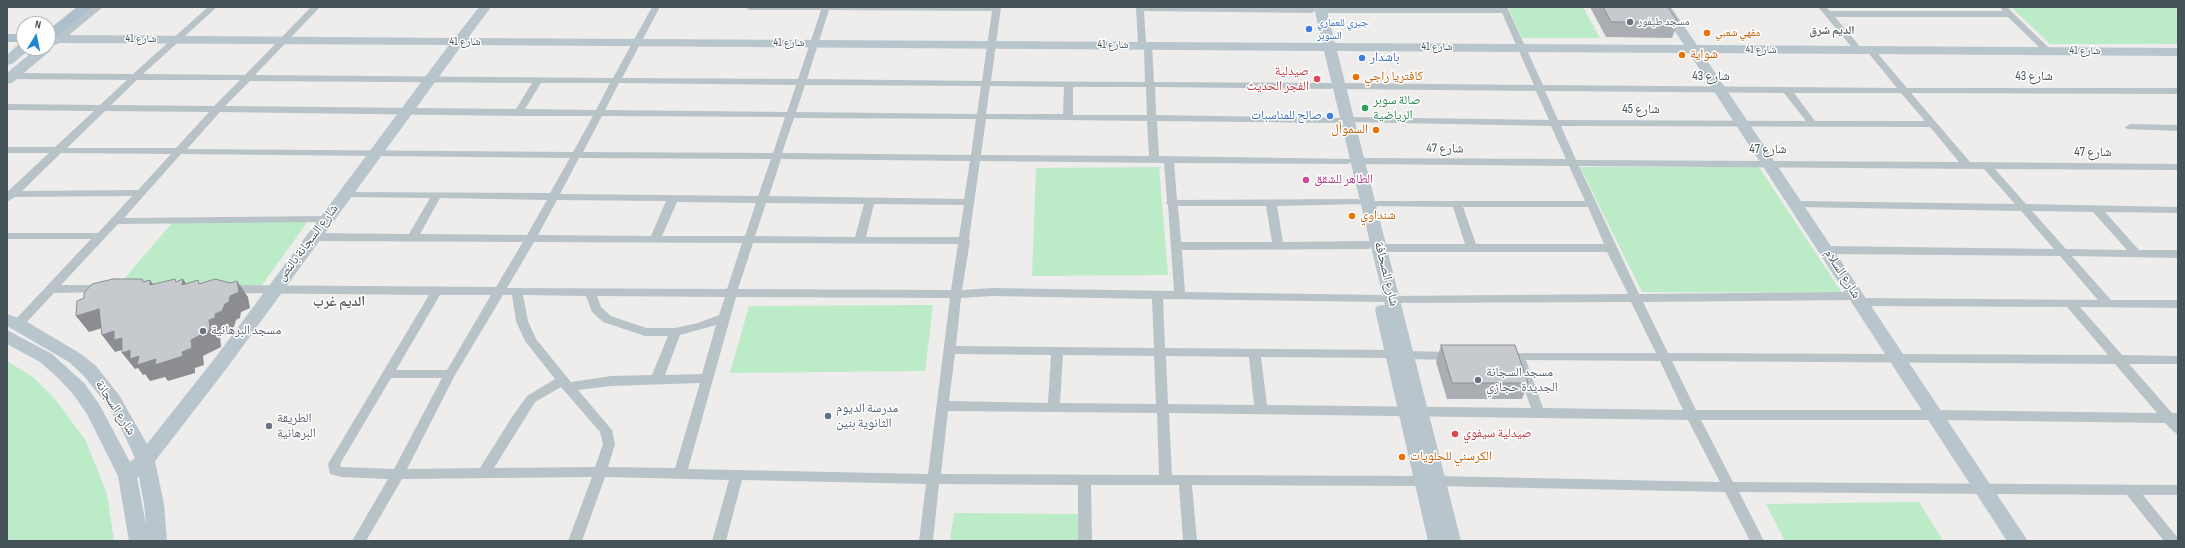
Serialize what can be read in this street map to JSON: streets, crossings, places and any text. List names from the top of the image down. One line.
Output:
{"streets":{"main road":["شارع 41","شارع السجانة بالنص","شارع الصحافة","شارع السلام","شارع السجانة"],"street":["شارع 43","شارع 45","شارع 47"]},"crossings":[["شارع 41","شارع السجانة بالنص"],["شارع 41","شارع الصحافة"],["شارع 41","شارع السلام"],["شارع 43","شارع السجانة بالنص"],["شارع 43","شارع الصحافة"],["شارع 43","شارع السلام"],["شارع 45","شارع السجانة بالنص"],["شارع 45","شارع الصحافة"],["شارع 45","شارع السلام"],["شارع 47","شارع السجانة بالنص"],["شارع 47","شارع الصحافة"],["شارع 47","شارع السلام"],["شارع السجانة بالنص","شارع السجانة"]],"districts":["الديم شرق","الديم غرب"],"places":["مسجد طيفور","جبري للعماري السوبر","مقهي شعبي","شواية","باشدار","كافتريا راجي","صيدلية الفجر الحديث","صالة سوبر الرياضية","صالح للمناسبات","السموأل","الطاهر للشقق","شنداوي","مسجد البرهانية","مسجد السجانة الجديدة حجازي","مدرسة الديوم الثانوية بنين","الطريقة البرهانية","صيدلية سيفوي","الكرسني للحلويات"],"north":"top"}
